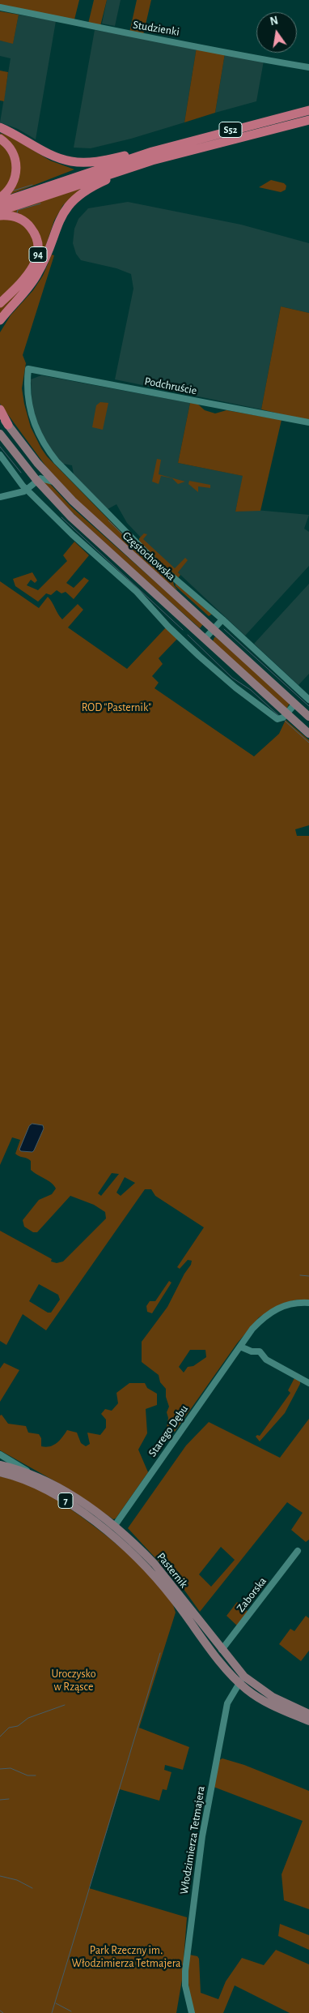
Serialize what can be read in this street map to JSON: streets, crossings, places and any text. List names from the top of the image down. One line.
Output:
{"streets":{"highway":["S52","94"],"main road":["Częstochowska","7","Pasternik"],"street":["Studzienki","Podchruście","Starego Dębu","Zaborska","Włodzimierza Tetmajera"]},"crossings":[["Starego Dębu","Pasternik"],["Pasternik","Zaborska"],["Pasternik","Włodzimierza Tetmajera"]],"parks":["ROD \"Pasternik\"","Uroczysko w Rząsce","Park Rzeczny im. Włodzimierza Tetmajera"],"north":"top"}
